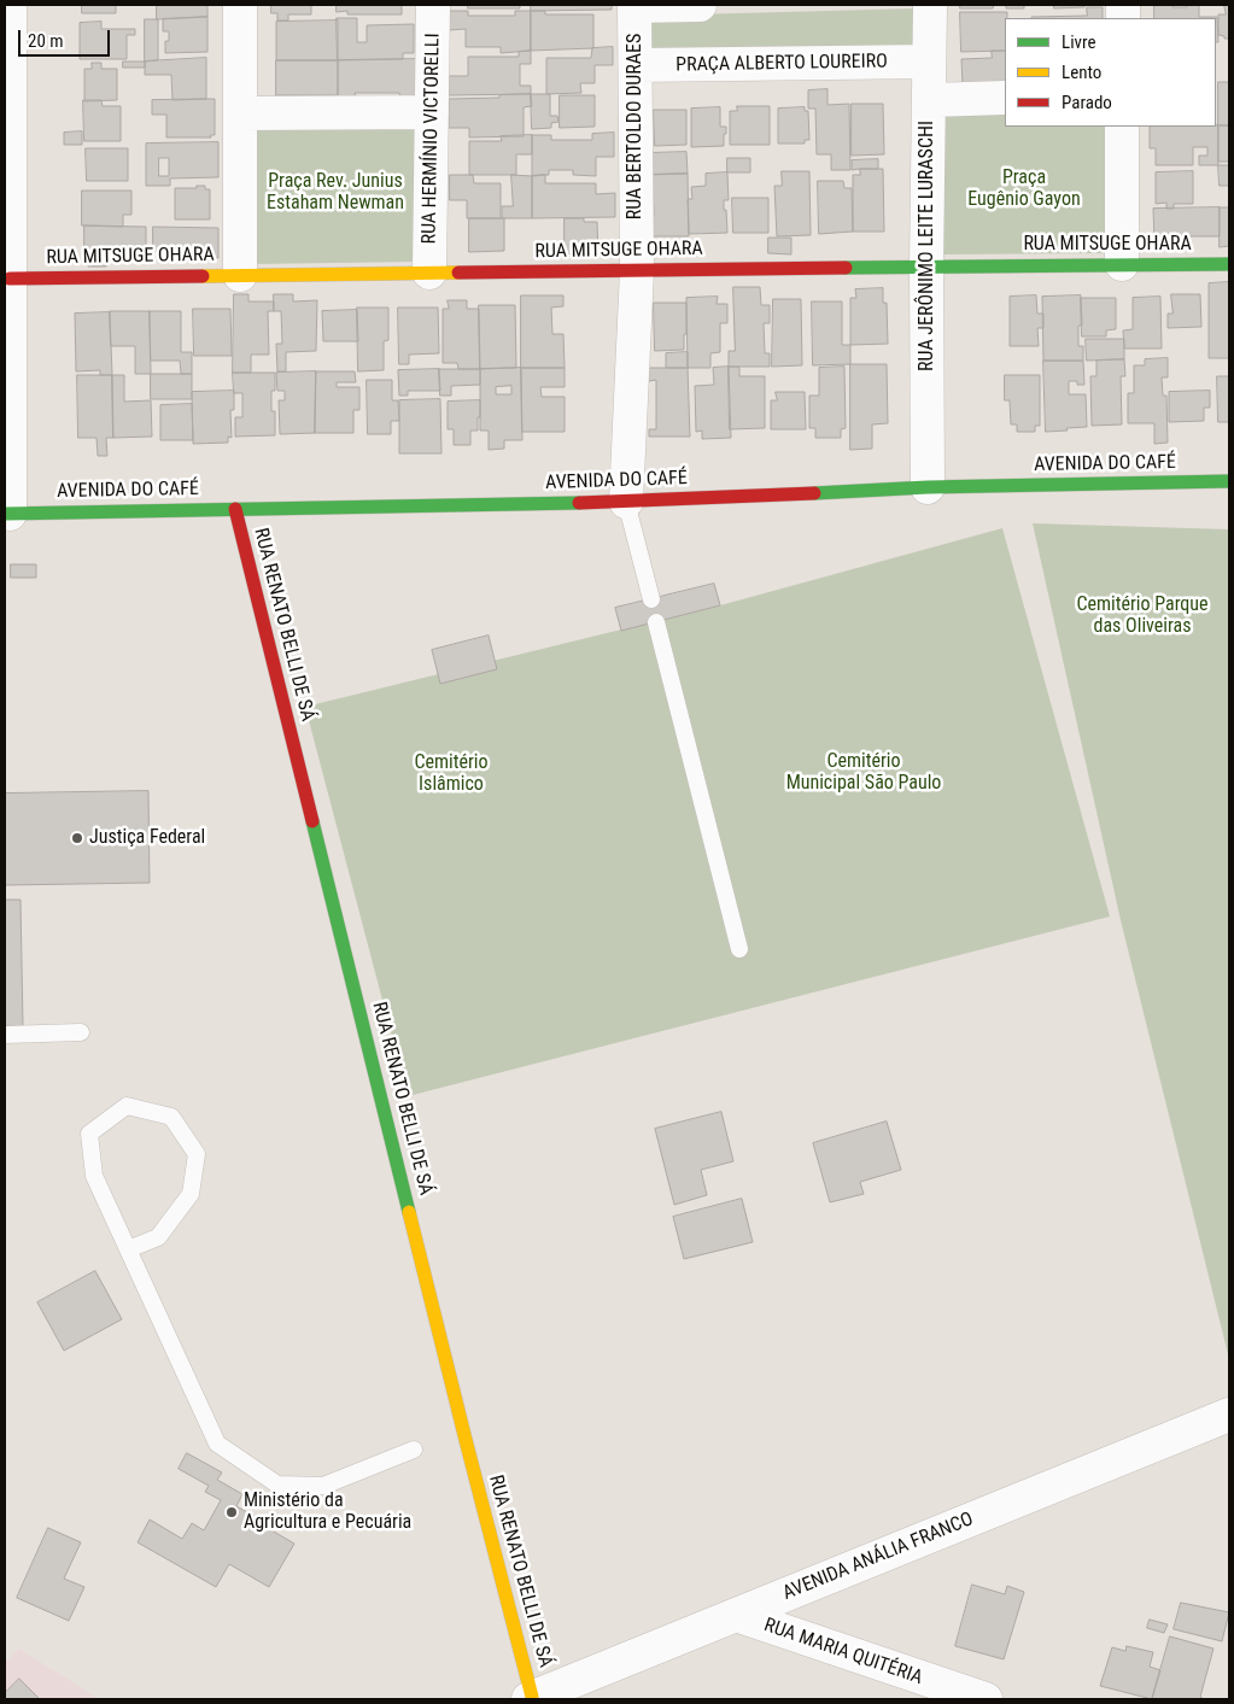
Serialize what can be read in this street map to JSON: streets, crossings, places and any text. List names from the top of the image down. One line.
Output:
{"streets":{"street":["PRAÇA ALBERTO LOUREIRO","RUA BERTOLDO DURAES","RUA HERMÍNIO VICTORELLI","RUA MITSUGE OHARA","RUA JERÔNIMO LEITE LURASCHI","AVENIDA DO CAFÉ","RUA RENATO BELLI DE SÁ","AVENIDA ANÁLIA FRANCO","RUA MARIA QUITÉRIA"]},"crossings":[["PRAÇA ALBERTO LOUREIRO","RUA BERTOLDO DURAES"],["PRAÇA ALBERTO LOUREIRO","RUA JERÔNIMO LEITE LURASCHI"],["RUA BERTOLDO DURAES","RUA MITSUGE OHARA"],["RUA BERTOLDO DURAES","AVENIDA DO CAFÉ"],["RUA HERMÍNIO VICTORELLI","RUA MITSUGE OHARA"],["RUA MITSUGE OHARA","RUA JERÔNIMO LEITE LURASCHI"],["RUA JERÔNIMO LEITE LURASCHI","AVENIDA DO CAFÉ"],["AVENIDA DO CAFÉ","RUA RENATO BELLI DE SÁ"],["RUA RENATO BELLI DE SÁ","AVENIDA ANÁLIA FRANCO"],["AVENIDA ANÁLIA FRANCO","RUA MARIA QUITÉRIA"]],"parks":["Praça Eugênio Gayon","Praça Rev. Junius Estaham Newman","Cemitério Parque das Oliveiras","Cemitério Municipal São Paulo","Cemitério Islâmico"],"places":["Justiça Federal","Ministério da Agricultura e Pecuária"],"legend":["Livre","Lento","Parado"],"scale_bar":"20 m"}
